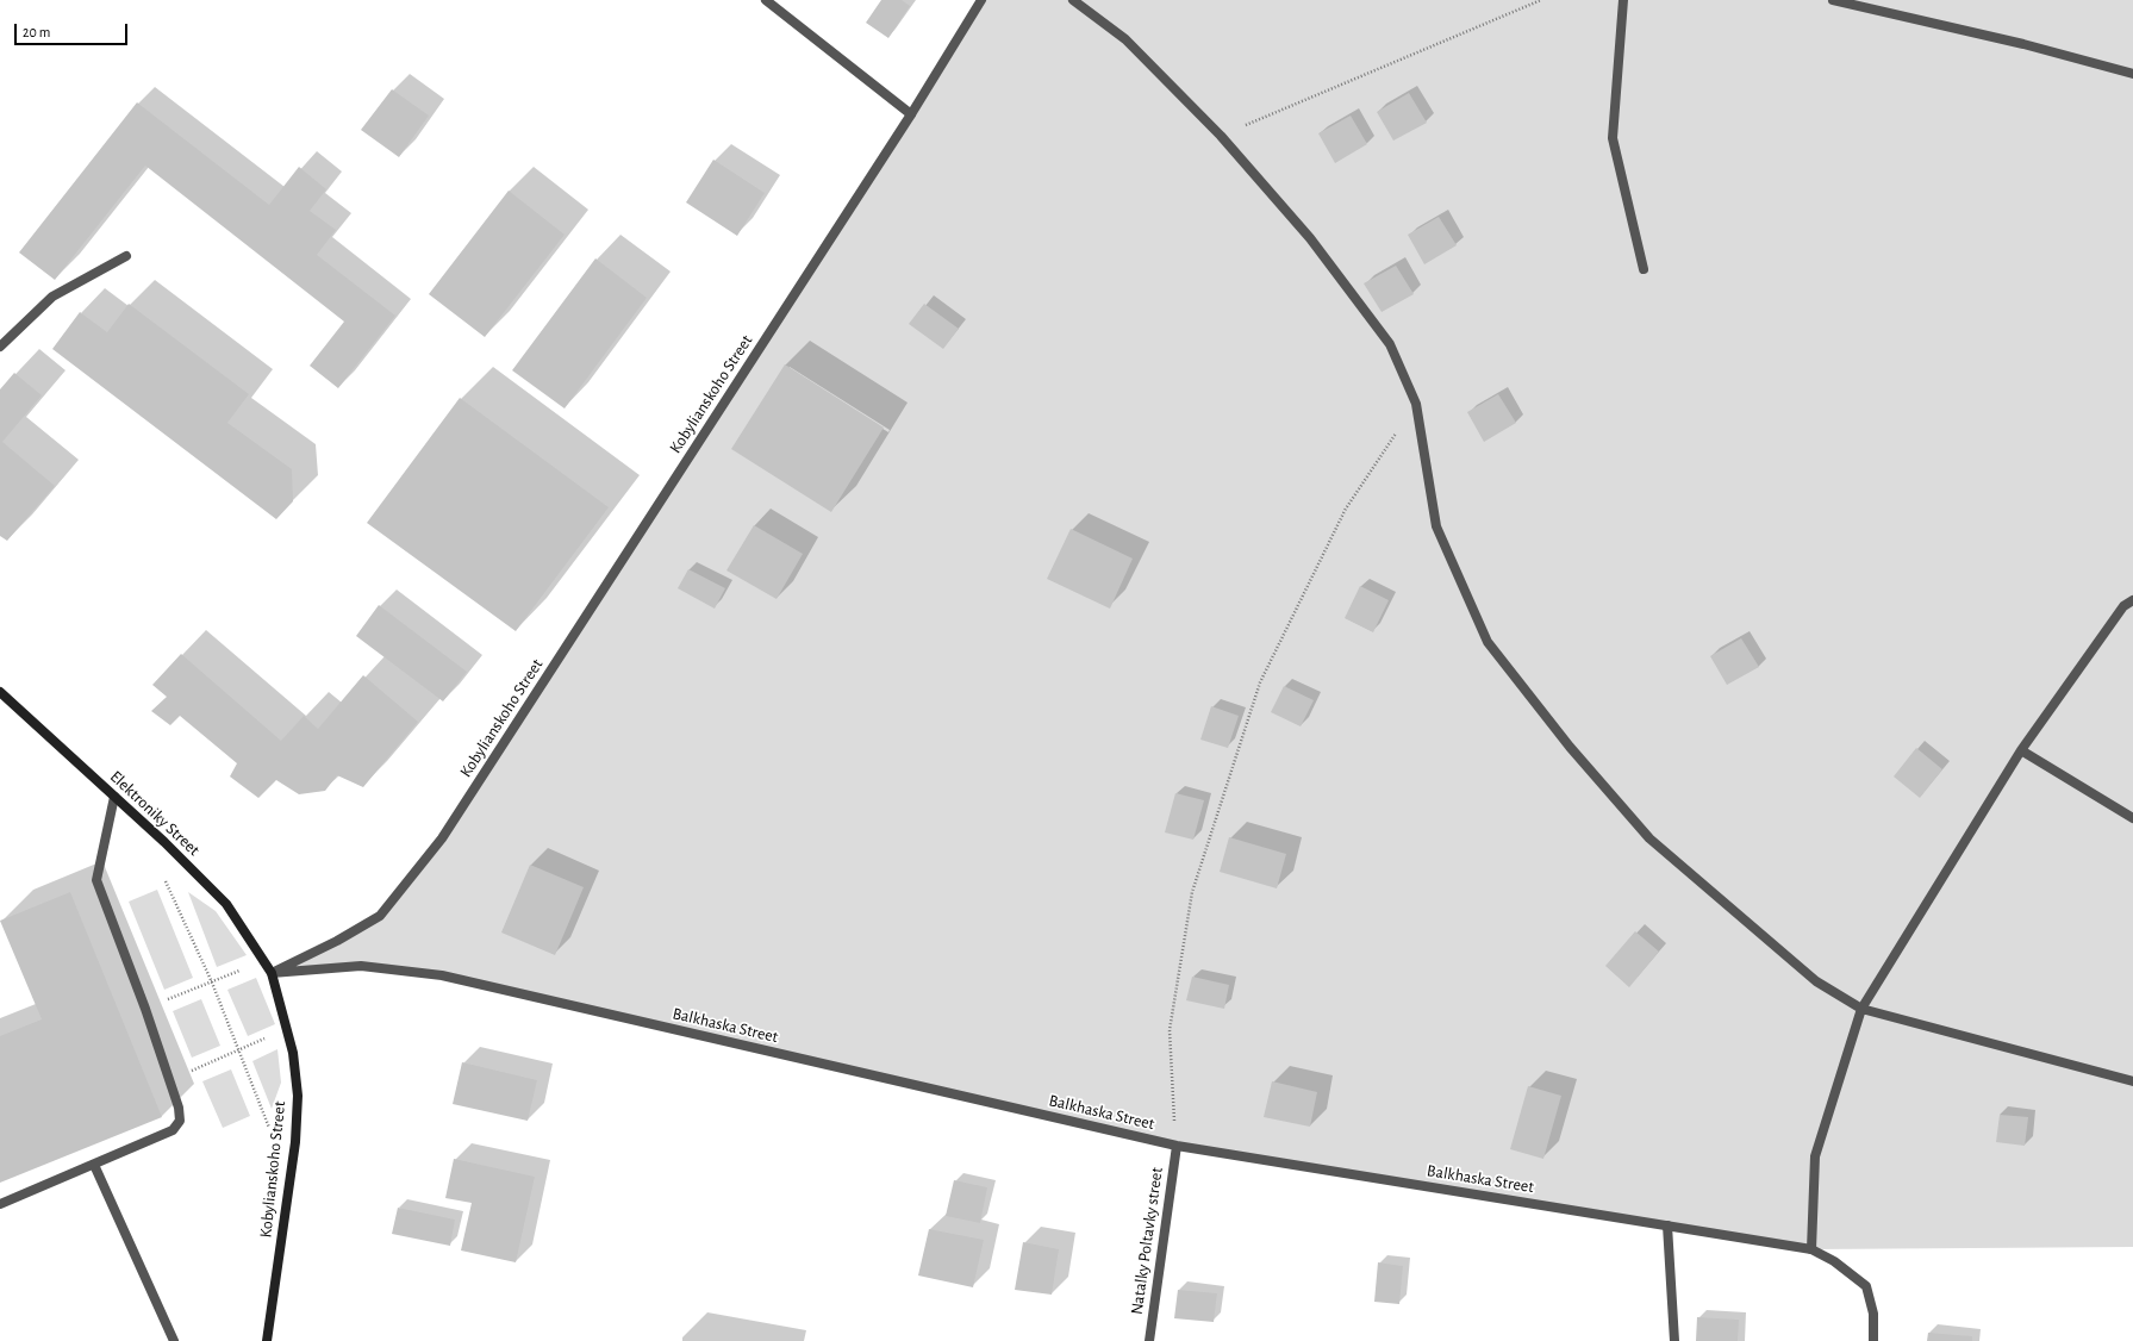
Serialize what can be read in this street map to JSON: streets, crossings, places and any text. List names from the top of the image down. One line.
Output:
{"streets":{"main road":["Kobylianskoho Street","Elektroniky Street"],"street":["Balkhaska Street","Natalky Poltavky street"]},"crossings":[["Kobylianskoho Street","Elektroniky Street"],["Kobylianskoho Street","Balkhaska Street"],["Elektroniky Street","Balkhaska Street"],["Balkhaska Street","Natalky Poltavky street"]],"scale_bar":"20 m"}
